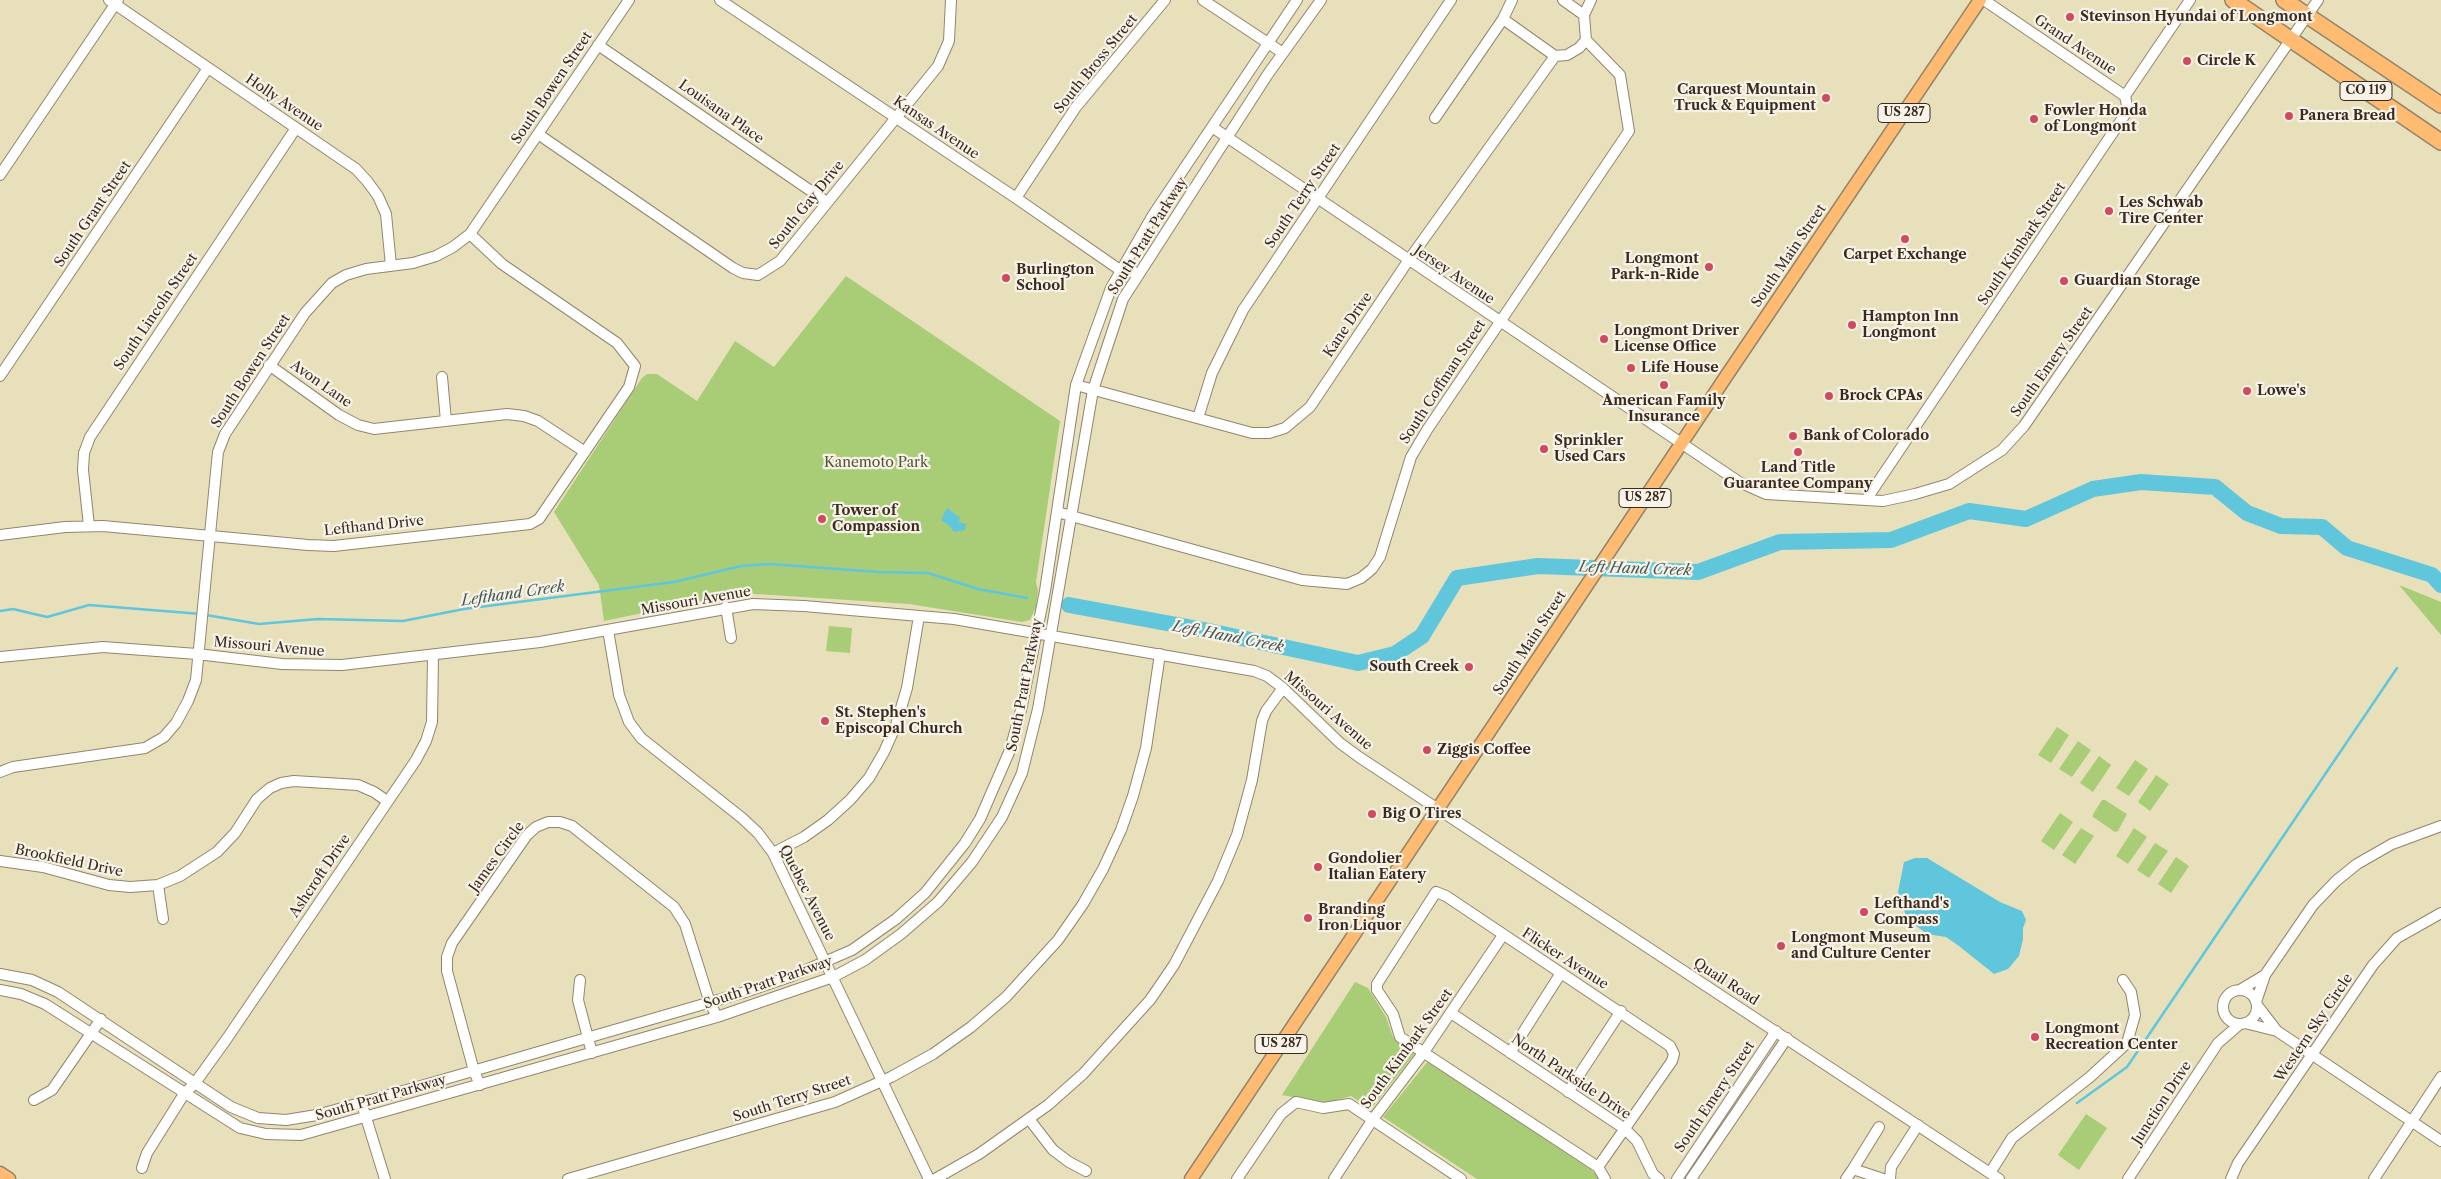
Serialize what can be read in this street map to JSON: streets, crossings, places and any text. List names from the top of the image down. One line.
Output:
{"streets":{"highway":["CO 119"],"main road":["US 287","South Main Street"],"street":["Grand Avenue","South Bross Street","South Bowen Street","Holly Avenue","Louisana Place","Kansas Avenue","South Terry Street","South Gay Drive","South Grant Street","South Pratt Parkway","South Kimbark Street","Jersey Avenue","South Lincoln Street","Kane Drive","South Emery Street","South Coffman Street","Avon Lane","Lefthand Drive","Missouri Avenue","James Circle","Brookfield Drive","Ashcroft Drive","Quebec Avenue","Flicker Avenue","Quail Road","Western Sky Circle","North Parkside Drive","Junction Drive"]},"crossings":[["Grand Avenue","South Kimbark Street"],["Grand Avenue","South Main Street"],["South Bross Street","Kansas Avenue"],["South Bowen Street","Holly Avenue"],["South Bowen Street","Louisana Place"],["South Bowen Street","South Gay Drive"],["South Bowen Street","Avon Lane"],["South Bowen Street","Lefthand Drive"],["South Bowen Street","Missouri Avenue"],["CO 119","South Emery Street"],["Holly Avenue","South Grant Street"],["Holly Avenue","South Lincoln Street"],["Louisana Place","South Gay Drive"],["Kansas Avenue","South Gay Drive"],["Kansas Avenue","South Pratt Parkway"],["South Terry Street","Jersey Avenue"],["South Terry Street","Kane Drive"],["South Terry Street","Missouri Avenue"],["South Terry Street","Quebec Avenue"],["South Pratt Parkway","Jersey Avenue"],["South Pratt Parkway","Kane Drive"],["South Pratt Parkway","South Coffman Street"],["South Pratt Parkway","Missouri Avenue"],["South Pratt Parkway","James Circle"],["South Pratt Parkway","Ashcroft Drive"],["South Pratt Parkway","Quebec Avenue"],["South Kimbark Street","South Emery Street"],["South Kimbark Street","Flicker Avenue"],["South Kimbark Street","North Parkside Drive"],["South Main Street","Jersey Avenue"],["South Main Street","South Emery Street"],["South Main Street","Missouri Avenue"],["South Main Street","Quail Road"],["Jersey Avenue","Kane Drive"],["Jersey Avenue","South Emery Street"],["Jersey Avenue","South Coffman Street"],["South Lincoln Street","Lefthand Drive"],["South Emery Street","Quail Road"],["Avon Lane","Lefthand Drive"],["Missouri Avenue","Ashcroft Drive"],["Missouri Avenue","Quebec Avenue"],["Missouri Avenue","Quail Road"],["Brookfield Drive","Ashcroft Drive"],["Flicker Avenue","North Parkside Drive"]],"water":["Left Hand Creek","Lefthand Creek"],"parks":["Kanemoto Park"],"places":["Stevinson Hyundai of Longmont","Circle K","Carquest Mountain Truck & Equipment","Panera Bread","Fowler Honda of Longmont","Les Schwab Tire Center","Carpet Exchange","Longmont Park-n-Ride","Burlington School","Guardian Storage","Hampton Inn Longmont","Longmont Driver License Office","Life House","American Family Insurance","Lowe's","Brock CPAs","Bank of Colorado","Sprinkler Used Cars","Land Title Guarantee Company","Tower of Compassion","South Creek","St. Stephen's Episcopal Church","Ziggis Coffee","Big O Tires","Gondolier Italian Eatery","Lefthand's Compass","Branding Iron Liquor","Longmont Museum and Culture Center","Longmont Recreation Center"]}
